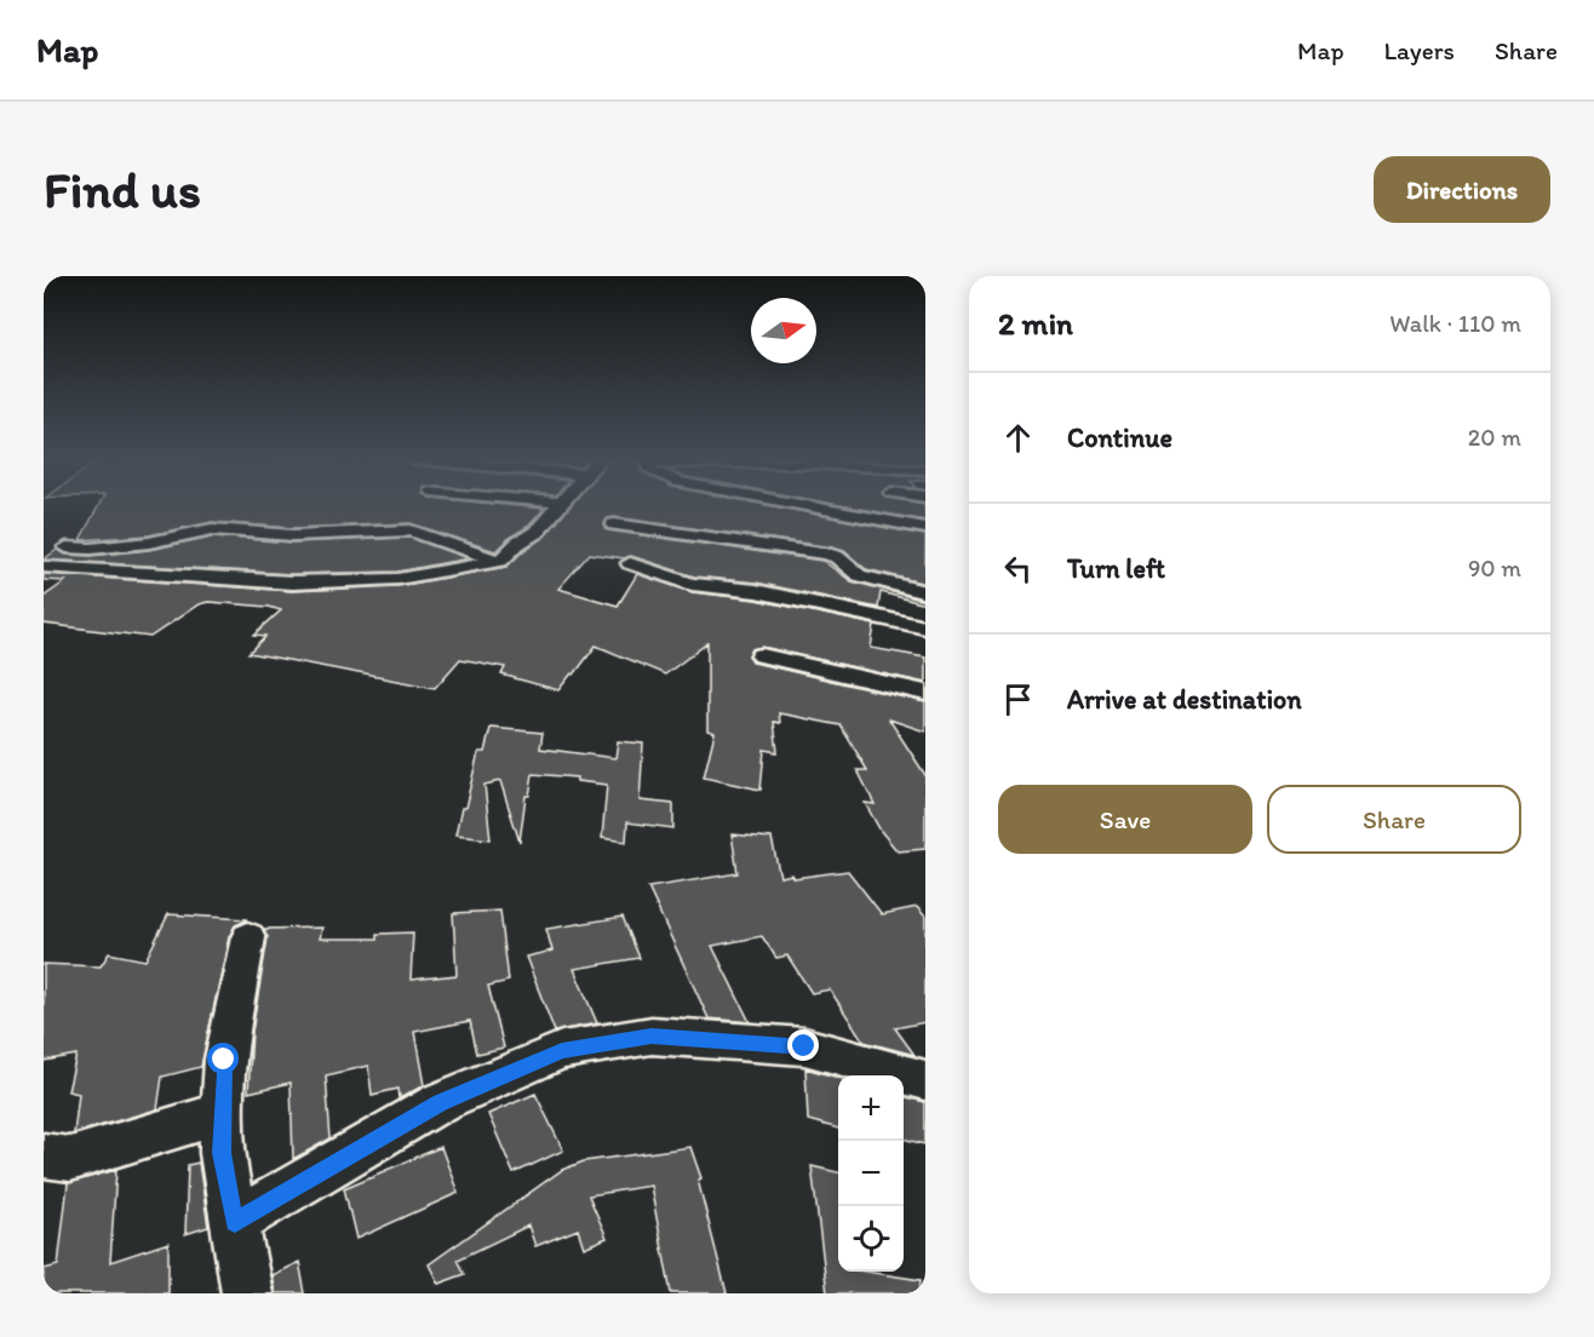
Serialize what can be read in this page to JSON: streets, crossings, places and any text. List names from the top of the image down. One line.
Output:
{"north":"right","page":{"header":"Map","nav":["Map","Layers","Share"],"buttons":["Directions",["Save","Share"]],"title":"Find us","heading":["2 min","Walk · 110 m"],"list":[["Continue","20 m"],["Turn left","90 m"],"Arrive at destination"],"map_buttons":["+","−"]}}
